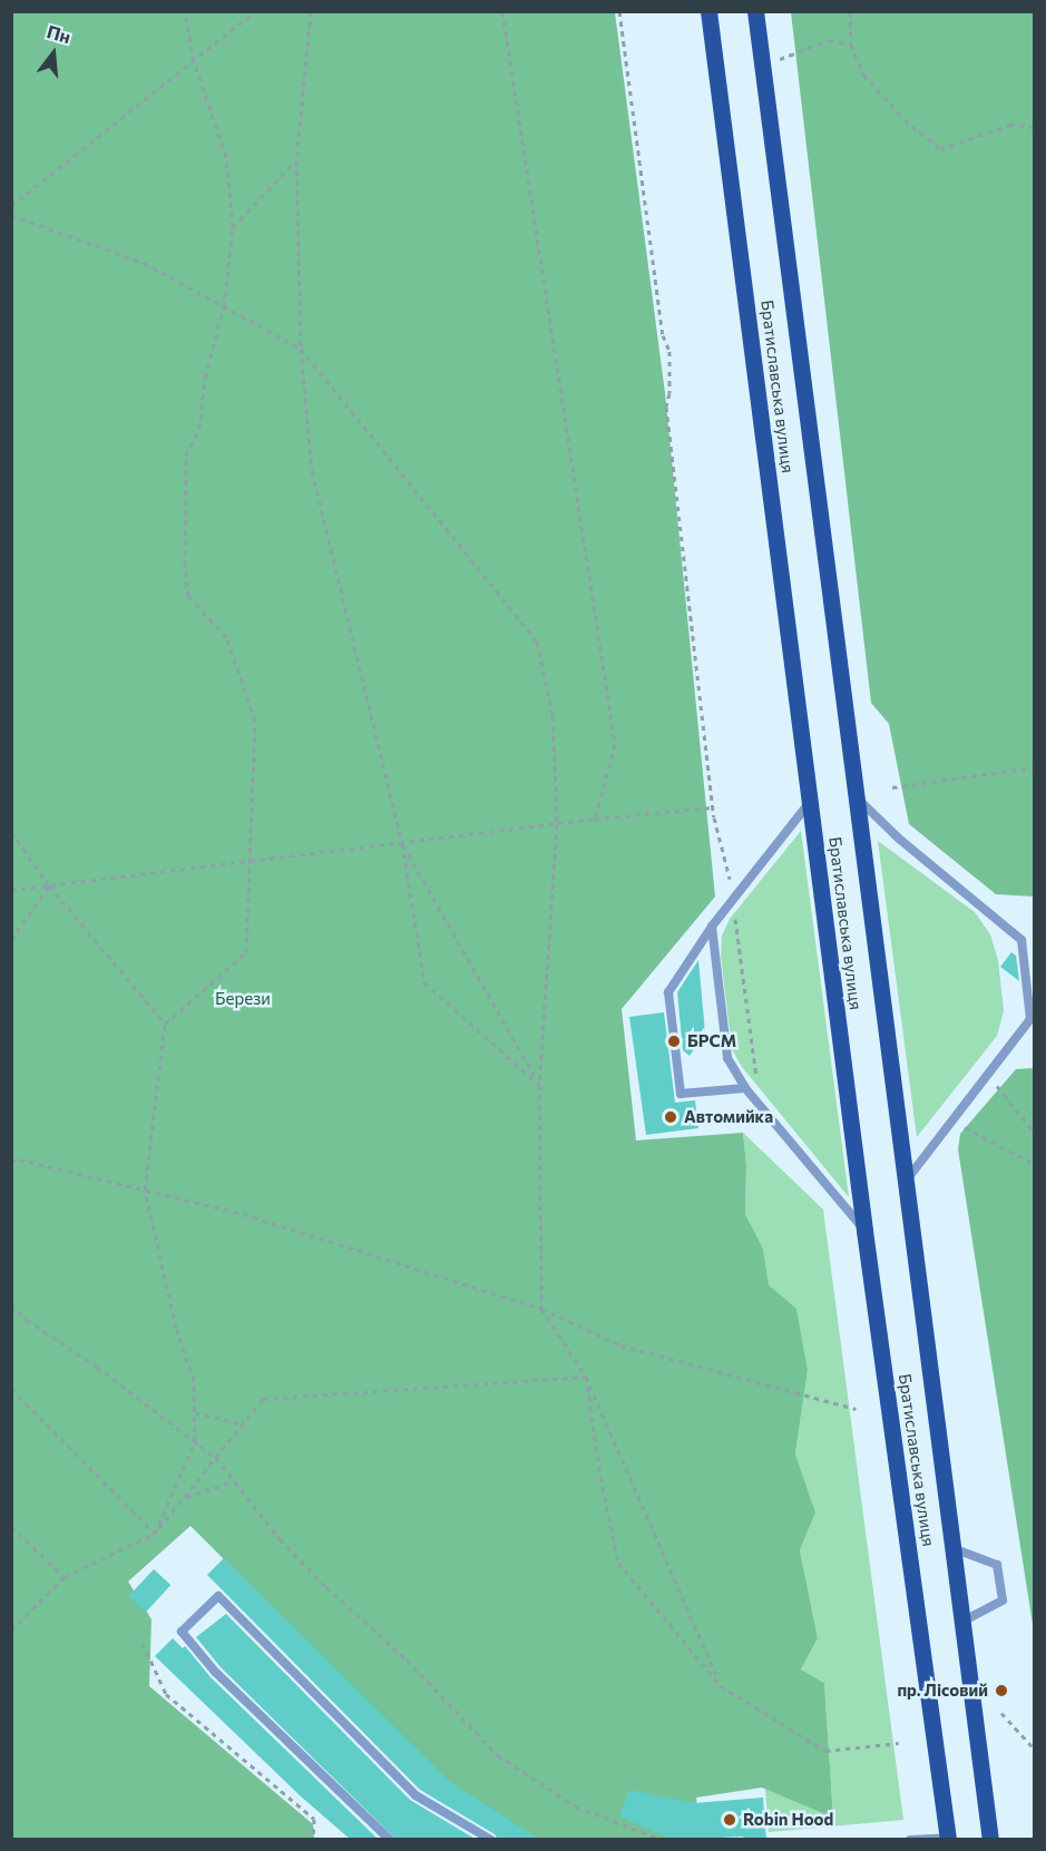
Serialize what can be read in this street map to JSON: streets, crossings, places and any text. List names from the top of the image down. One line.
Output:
{"streets":{"main road":["Братиславська вулиця"]},"parks":["Берези"],"places":["БРСМ","Автомийка","пр. Лісовий","Robin Hood"],"north":"top"}
